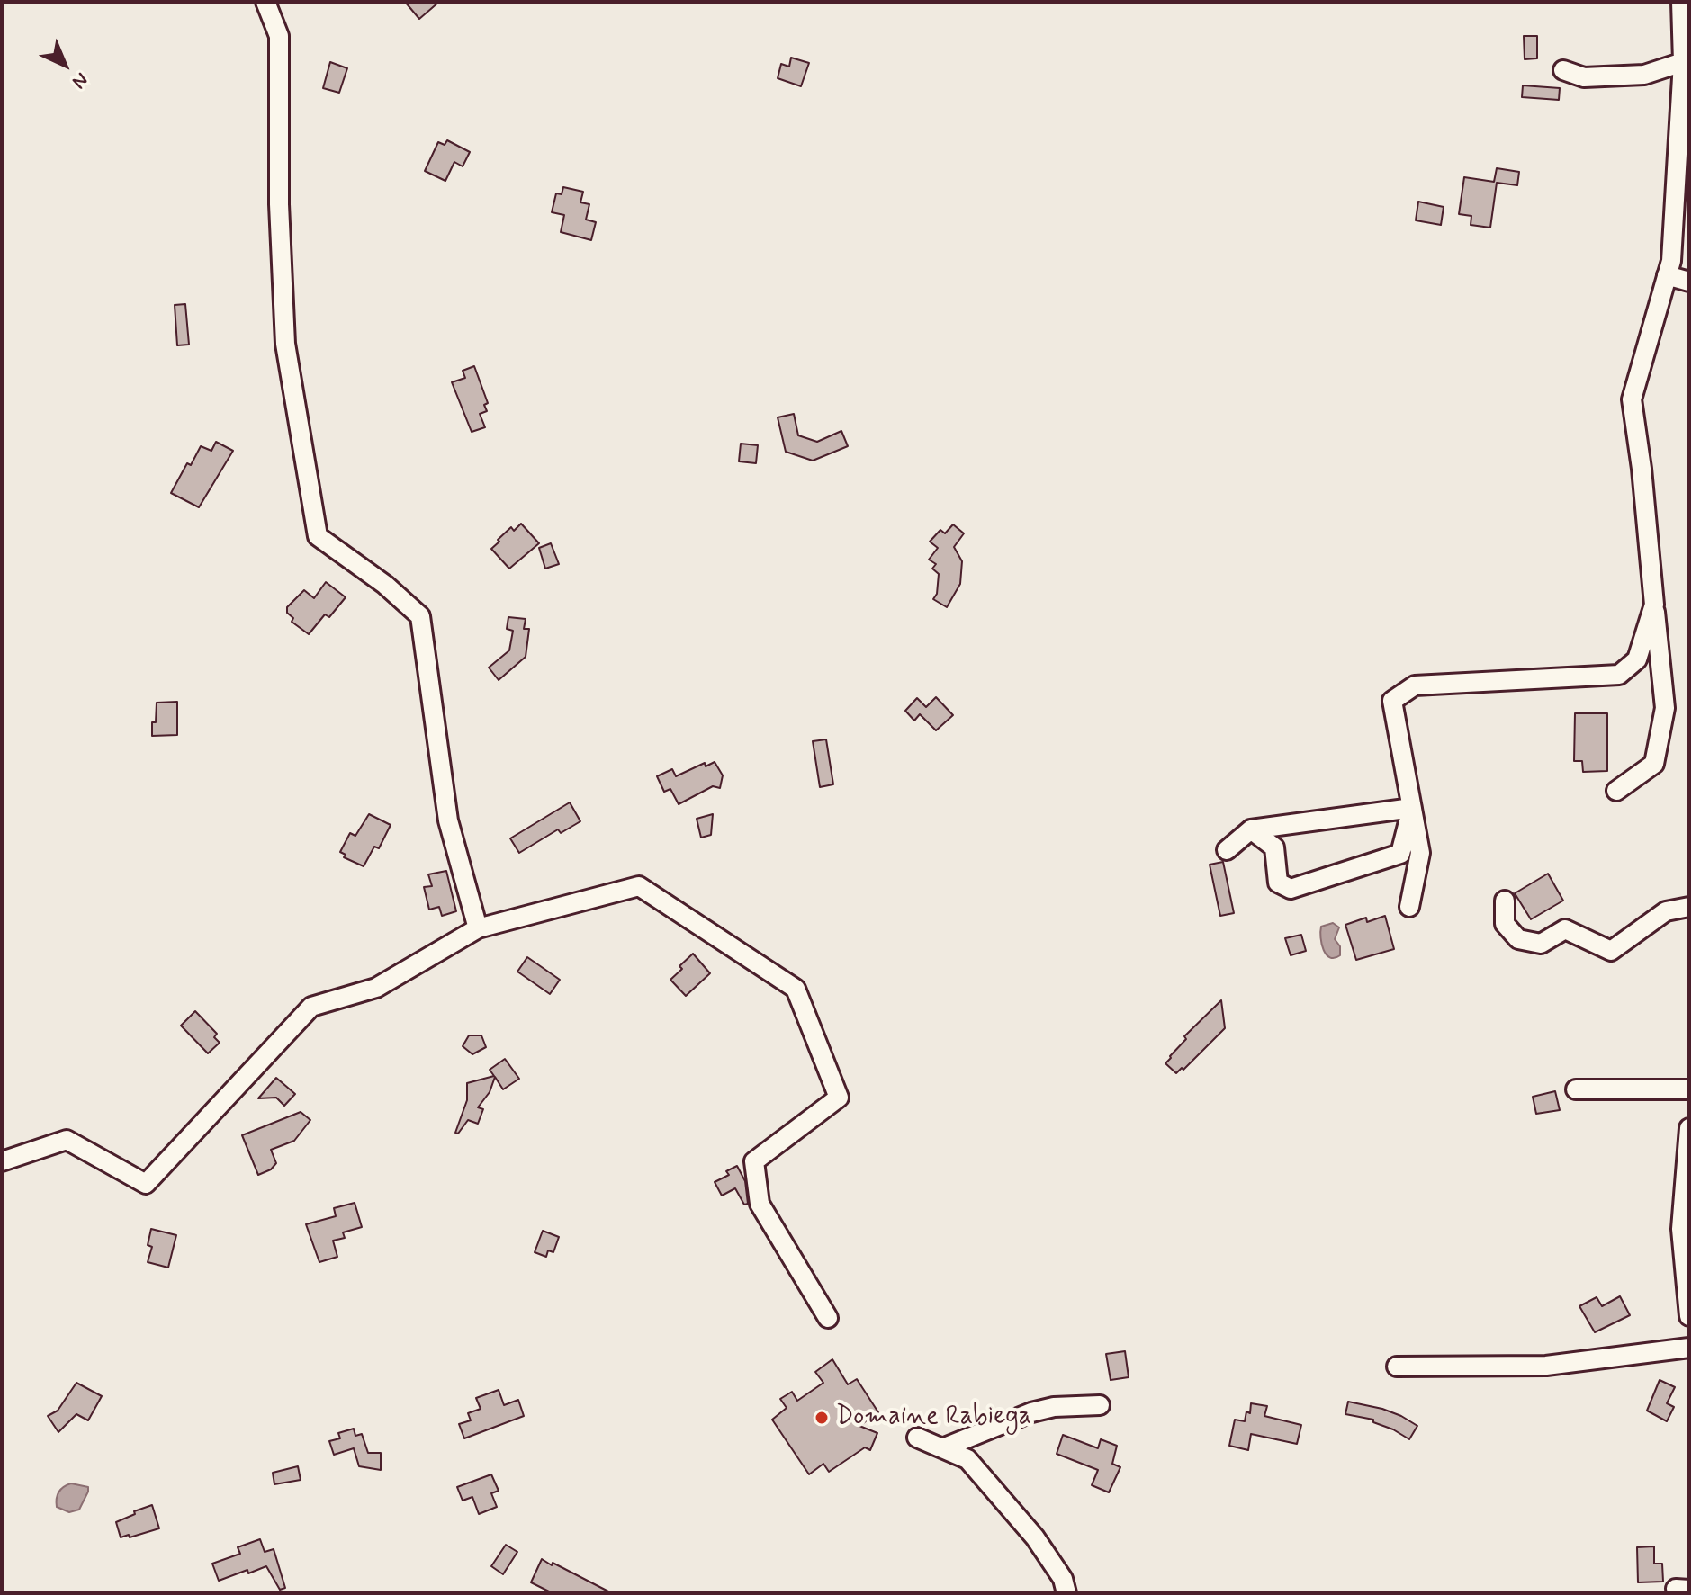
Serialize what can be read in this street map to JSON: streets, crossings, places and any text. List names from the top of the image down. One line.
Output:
{"places":["Domaine Rabiega"],"north":"bottom right"}
